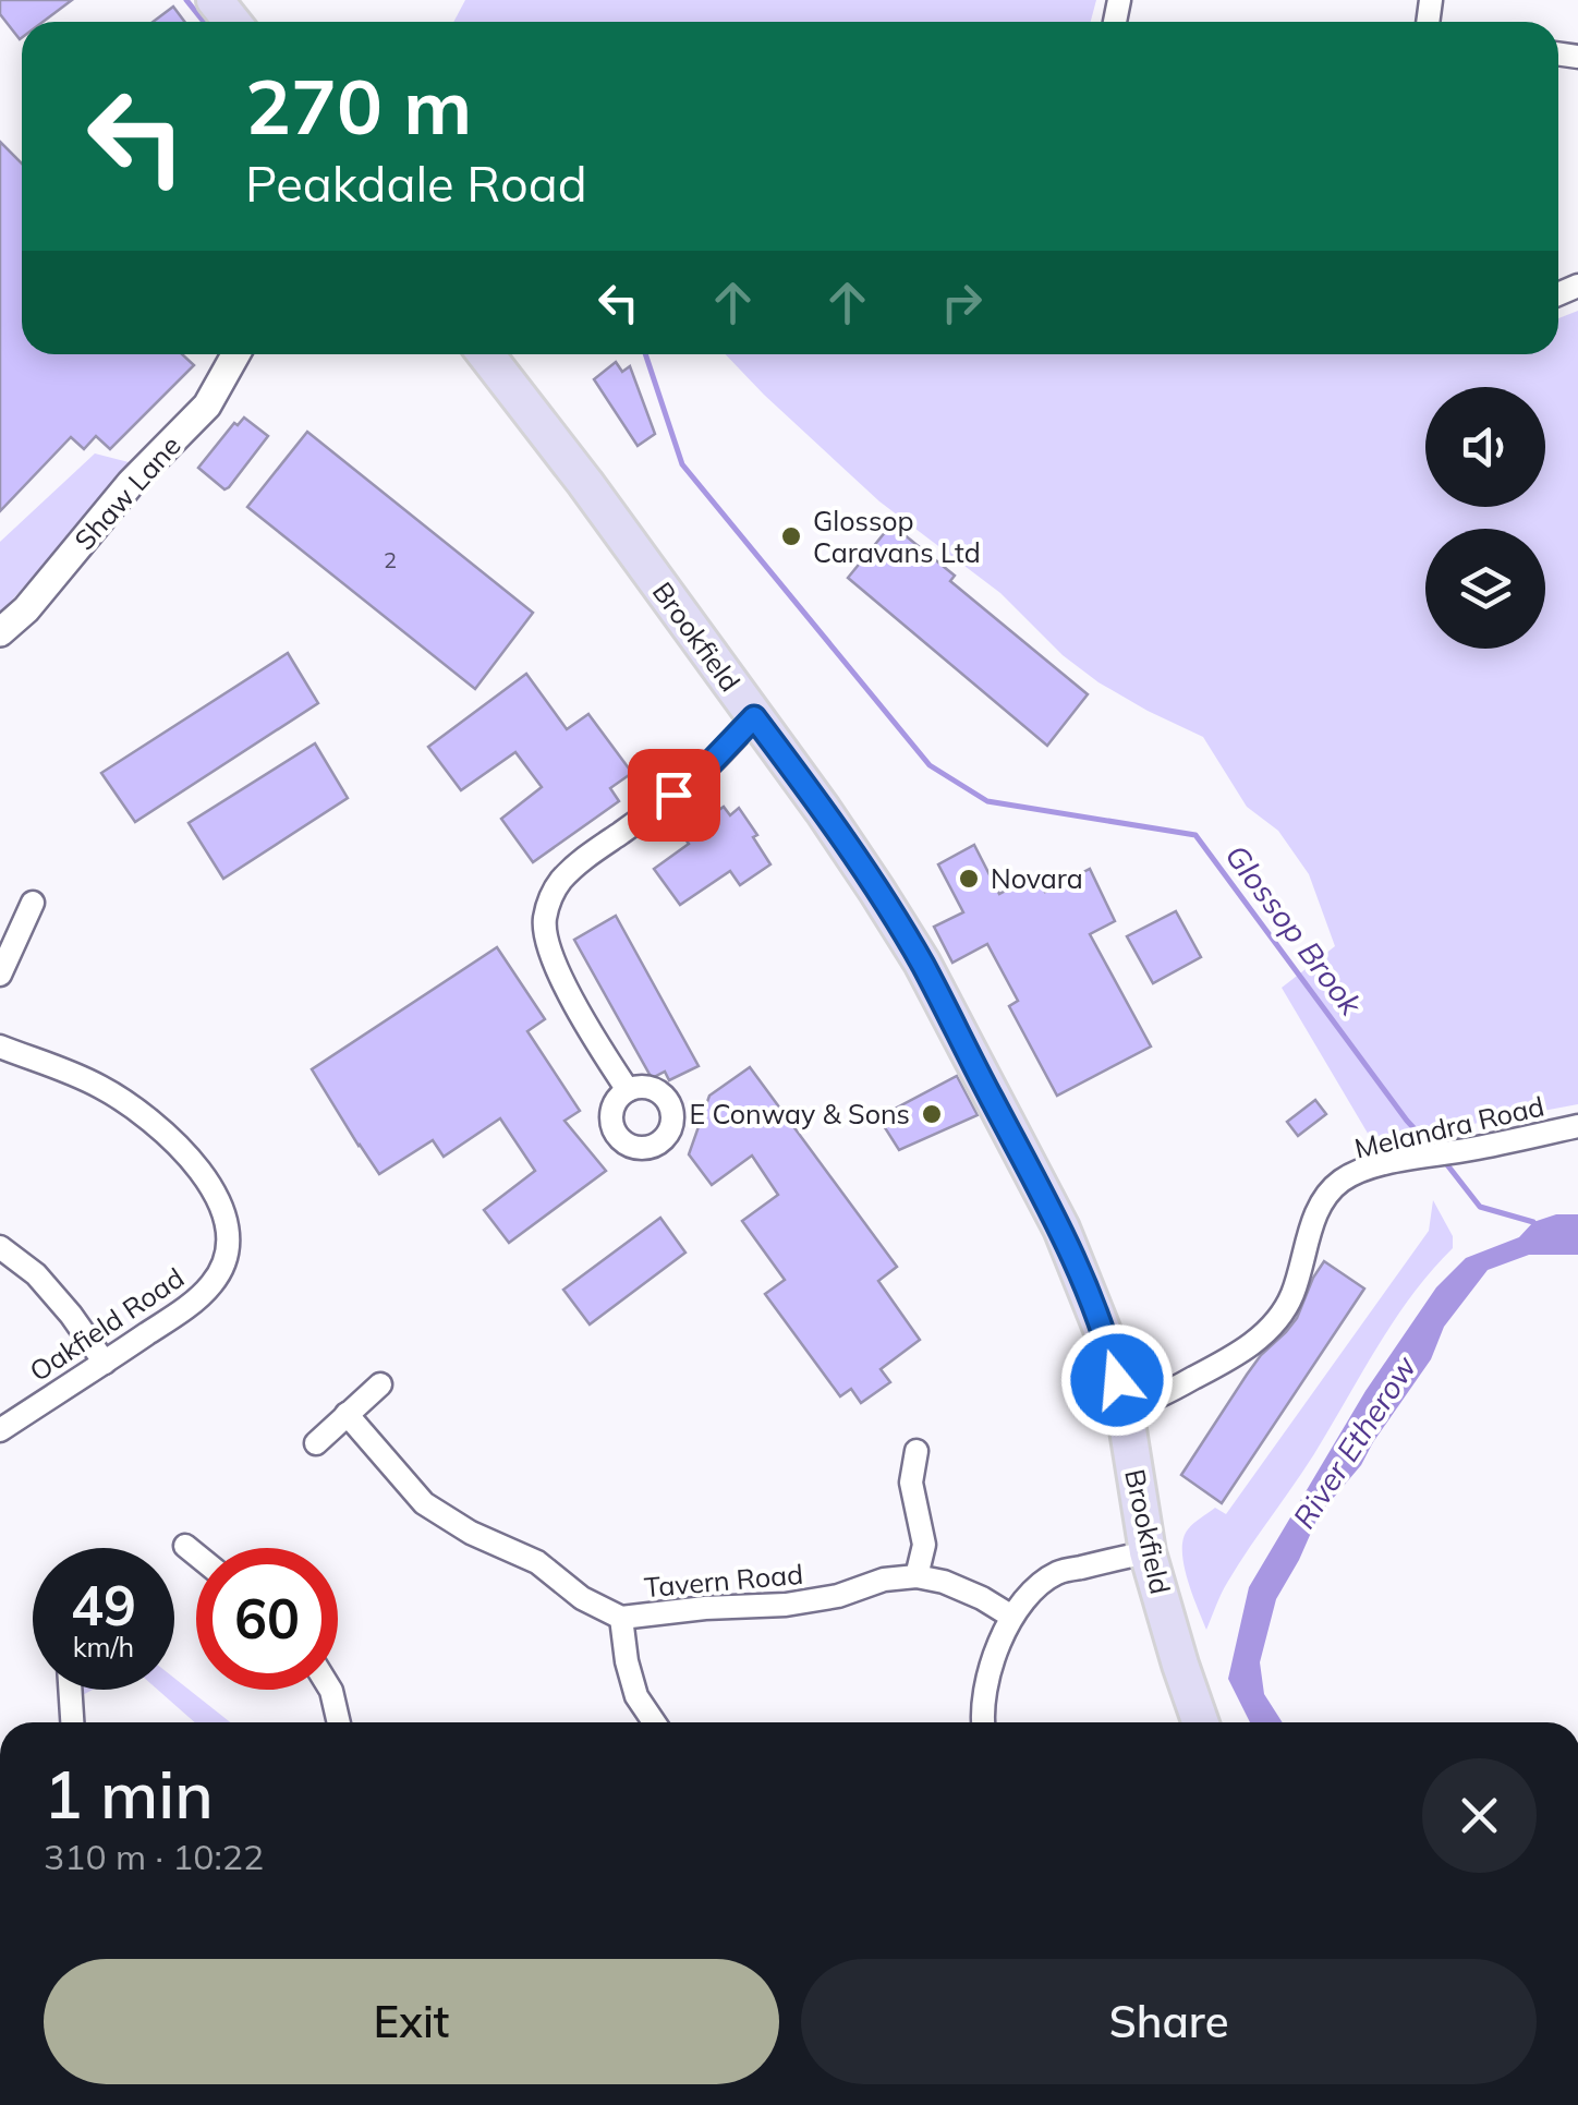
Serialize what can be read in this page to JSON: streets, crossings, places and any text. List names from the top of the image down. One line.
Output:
{"streets":{"main road":["Brookfield"],"street":["Shaw Lane","Melandra Road","Oakfield Road","Tavern Road"]},"crossings":[["Brookfield","Melandra Road"]],"water":["Glossop Brook","River Etherow"],"places":["Glossop Caravans Ltd","Novara","E Conway & Sons"],"house_numbers":["2"],"page":{"turn":["270 m","Peakdale Road"],"speed":"49 km/h","limit":"60","heading":["1 min","310 m · 10:22"],"buttons":["Exit","Share"]}}
